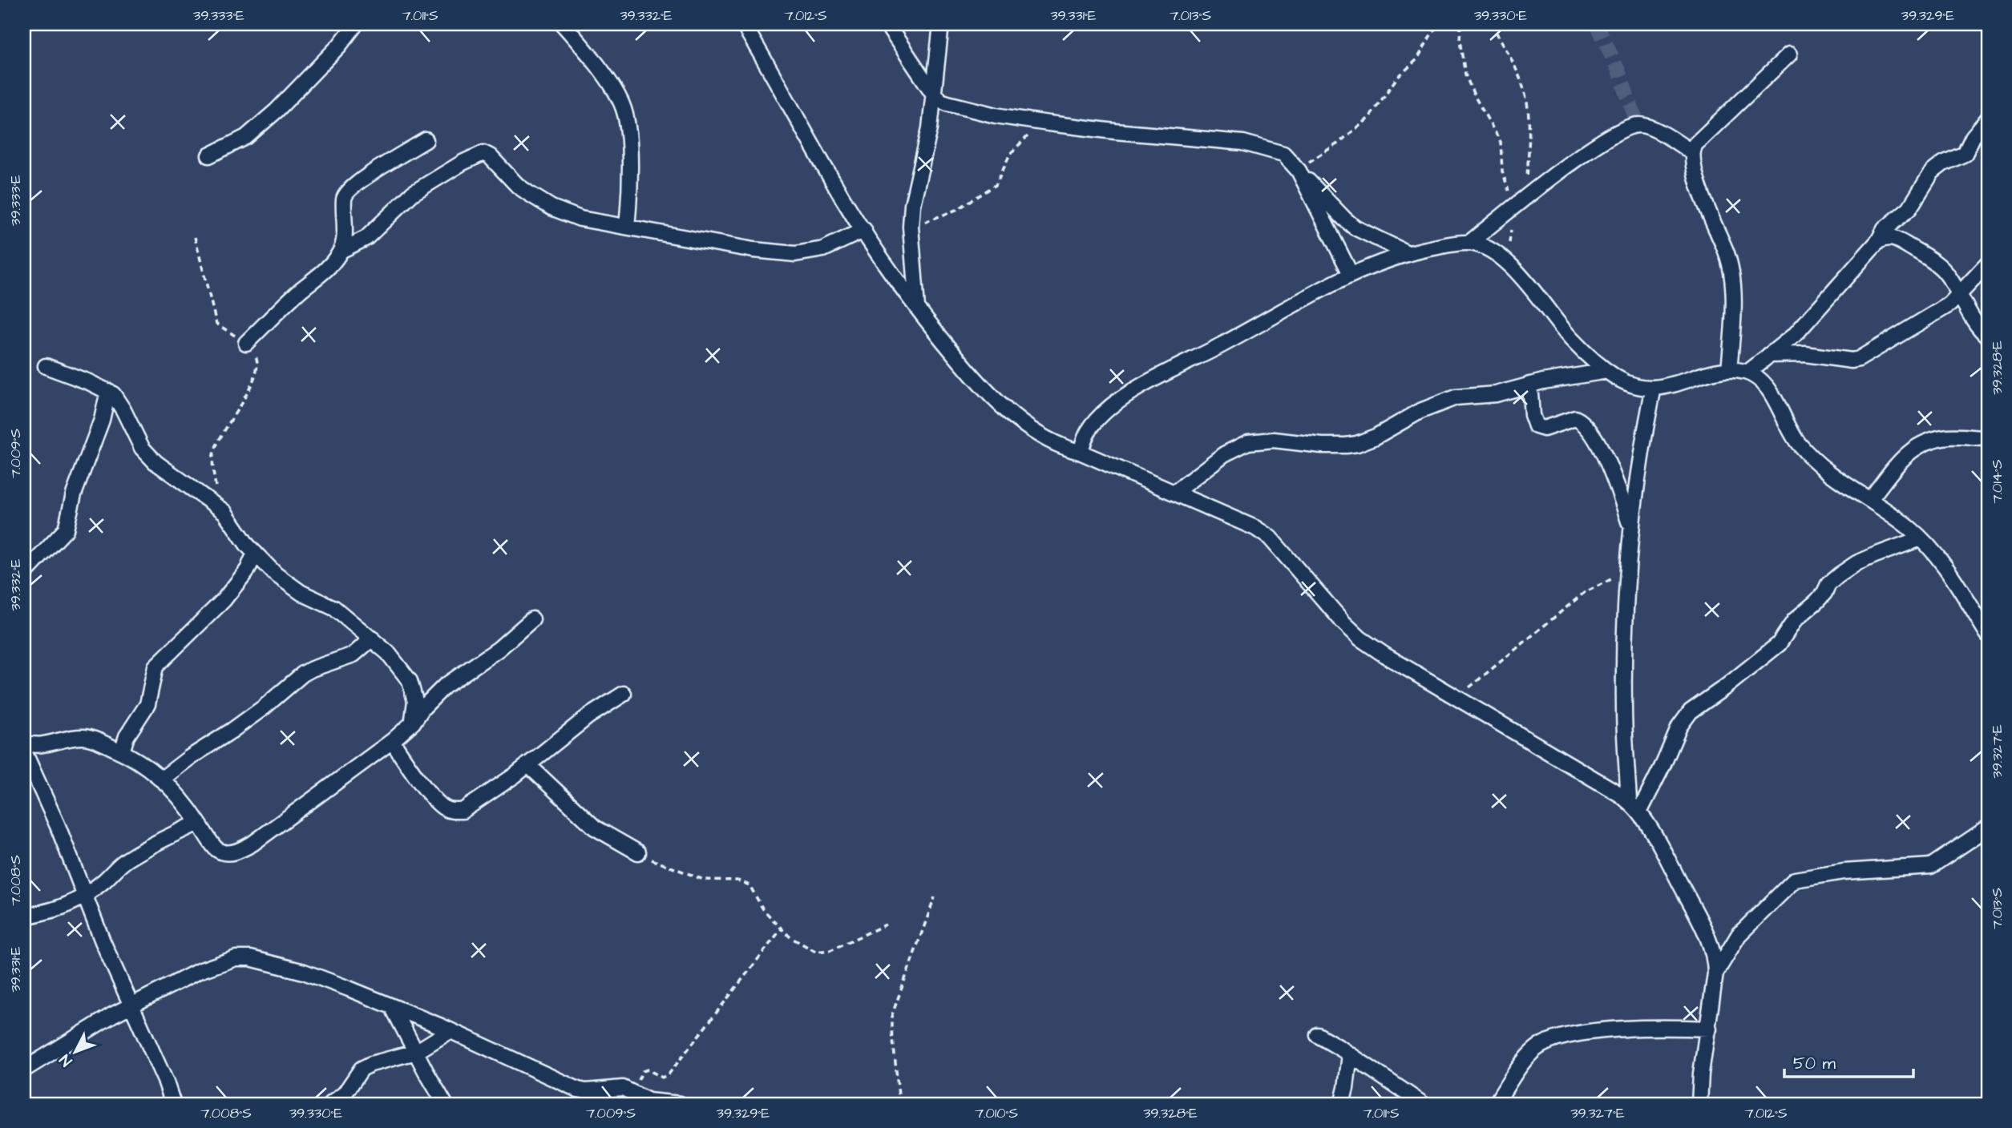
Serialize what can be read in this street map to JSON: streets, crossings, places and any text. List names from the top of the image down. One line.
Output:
{"scale_bar":"50 m","north":"bottom left","coordinates":["39.333°E","7.011°S","39.332°E","7.012°S","39.331°E","7.013°S","39.330°E","39.329°E","39.328°E","7.009°S","7.014°S","39.327°E","7.008°S","7.010°S"]}
